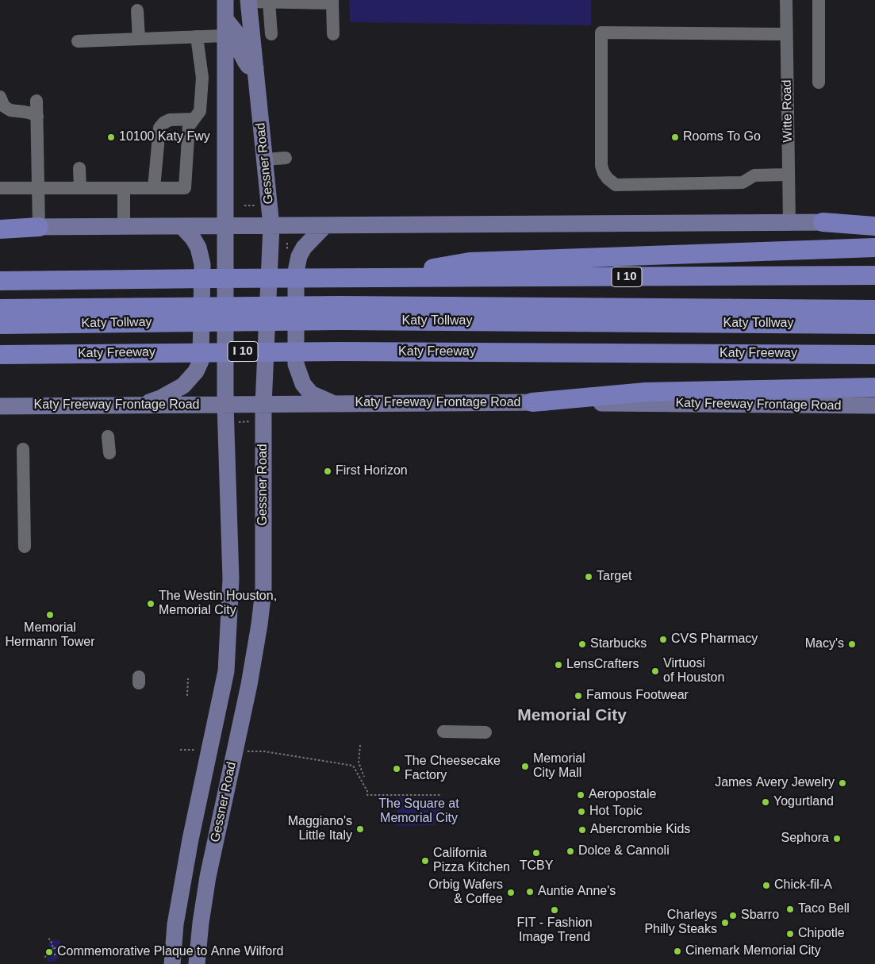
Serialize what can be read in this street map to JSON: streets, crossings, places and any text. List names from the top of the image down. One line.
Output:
{"streets":{"highway":["I 10","Katy Tollway","Katy Freeway"],"main road":["Gessner Road","Katy Freeway Frontage Road"],"street":["Witte Road"]},"crossings":[["Gessner Road","Katy Freeway Frontage Road"]],"districts":["Memorial City"],"parks":["The Square at Memorial City"],"places":["10100 Katy Fwy","Rooms To Go","First Horizon","Target","The Westin Houston, Memorial City","Memorial Hermann Tower","CVS Pharmacy","Starbucks","Macy's","LensCrafters","Virtuosi of Houston","Famous Footwear","Memorial City Mall","The Cheesecake Factory","James Avery Jewelry","Aeropostale","Yogurtland","Hot Topic","Maggiano's Little Italy","Abercrombie Kids","Sephora","Dolce & Cannoli","TCBY","California Pizza Kitchen","Chick-fil-A","Auntie Anne's","Orbig Wafers & Coffee","Taco Bell","FIT - Fashion Image Trend","Sbarro","Charleys Philly Steaks","Chipotle","Cinemark Memorial City","Commemorative Plaque to Anne Wilford"]}
